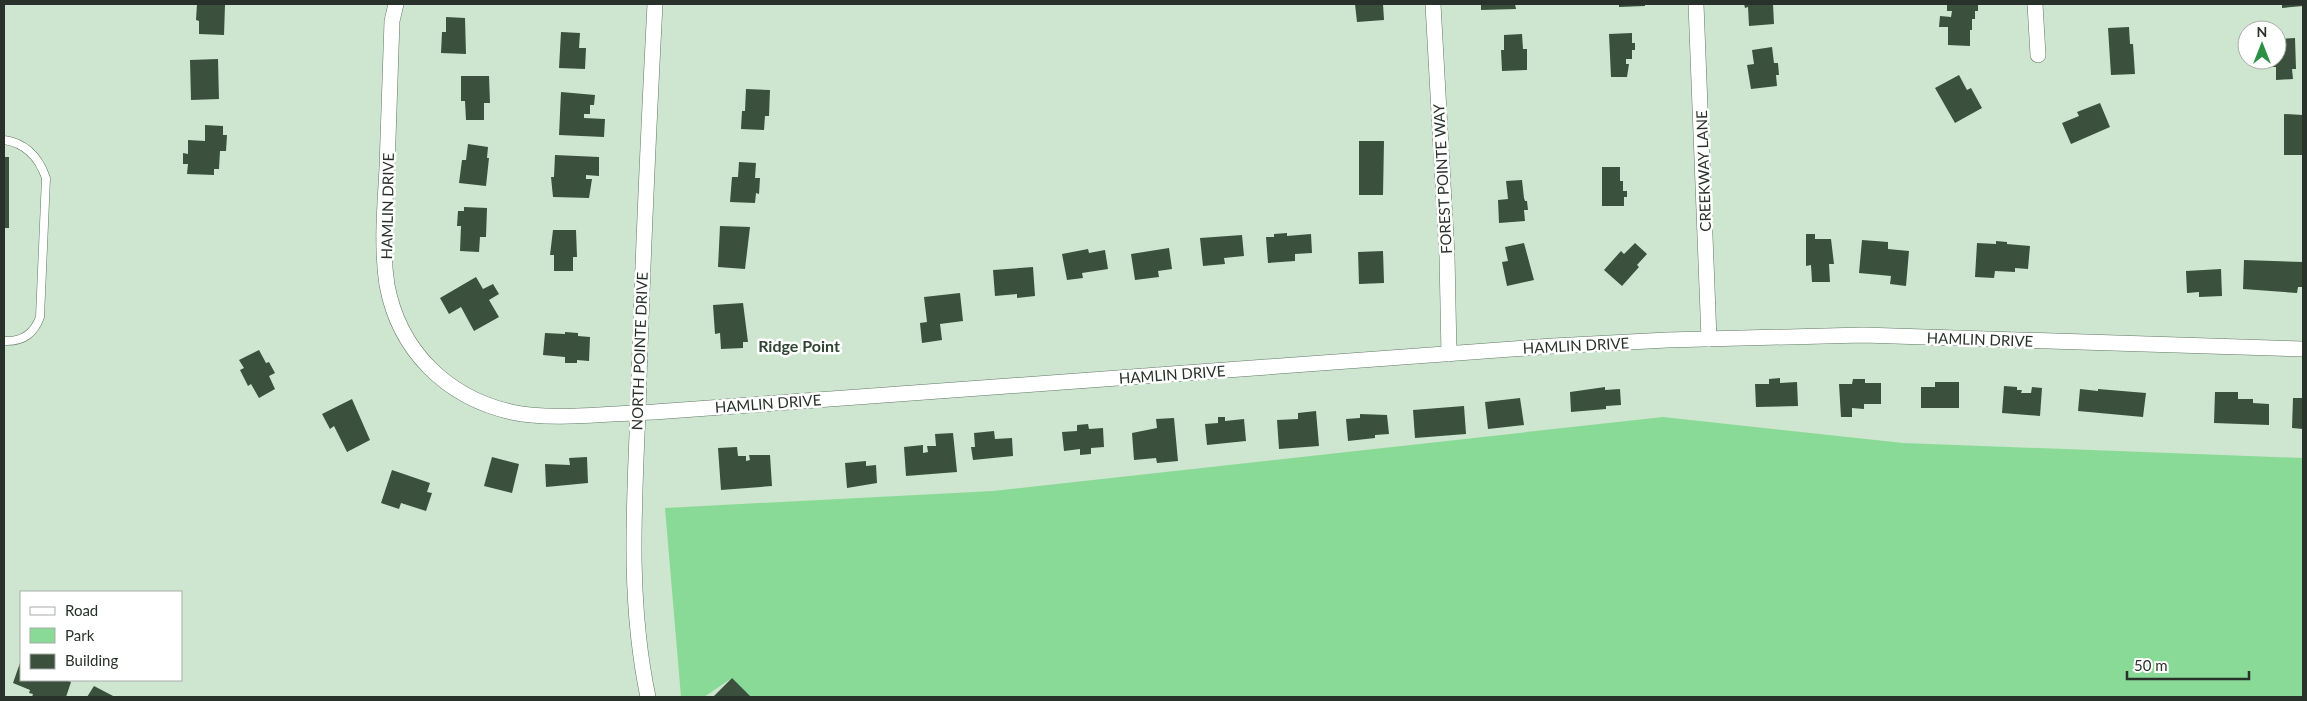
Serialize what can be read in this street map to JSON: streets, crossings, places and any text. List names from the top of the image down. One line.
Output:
{"streets":{"street":["CREEKWAY LANE","FOREST POINTE WAY","HAMLIN DRIVE","NORTH POINTE DRIVE"]},"crossings":[["CREEKWAY LANE","HAMLIN DRIVE"],["FOREST POINTE WAY","HAMLIN DRIVE"],["HAMLIN DRIVE","NORTH POINTE DRIVE"]],"districts":["Ridge Point"],"legend":["Road","Park","Building"],"scale_bar":"50 m","north":"top"}
